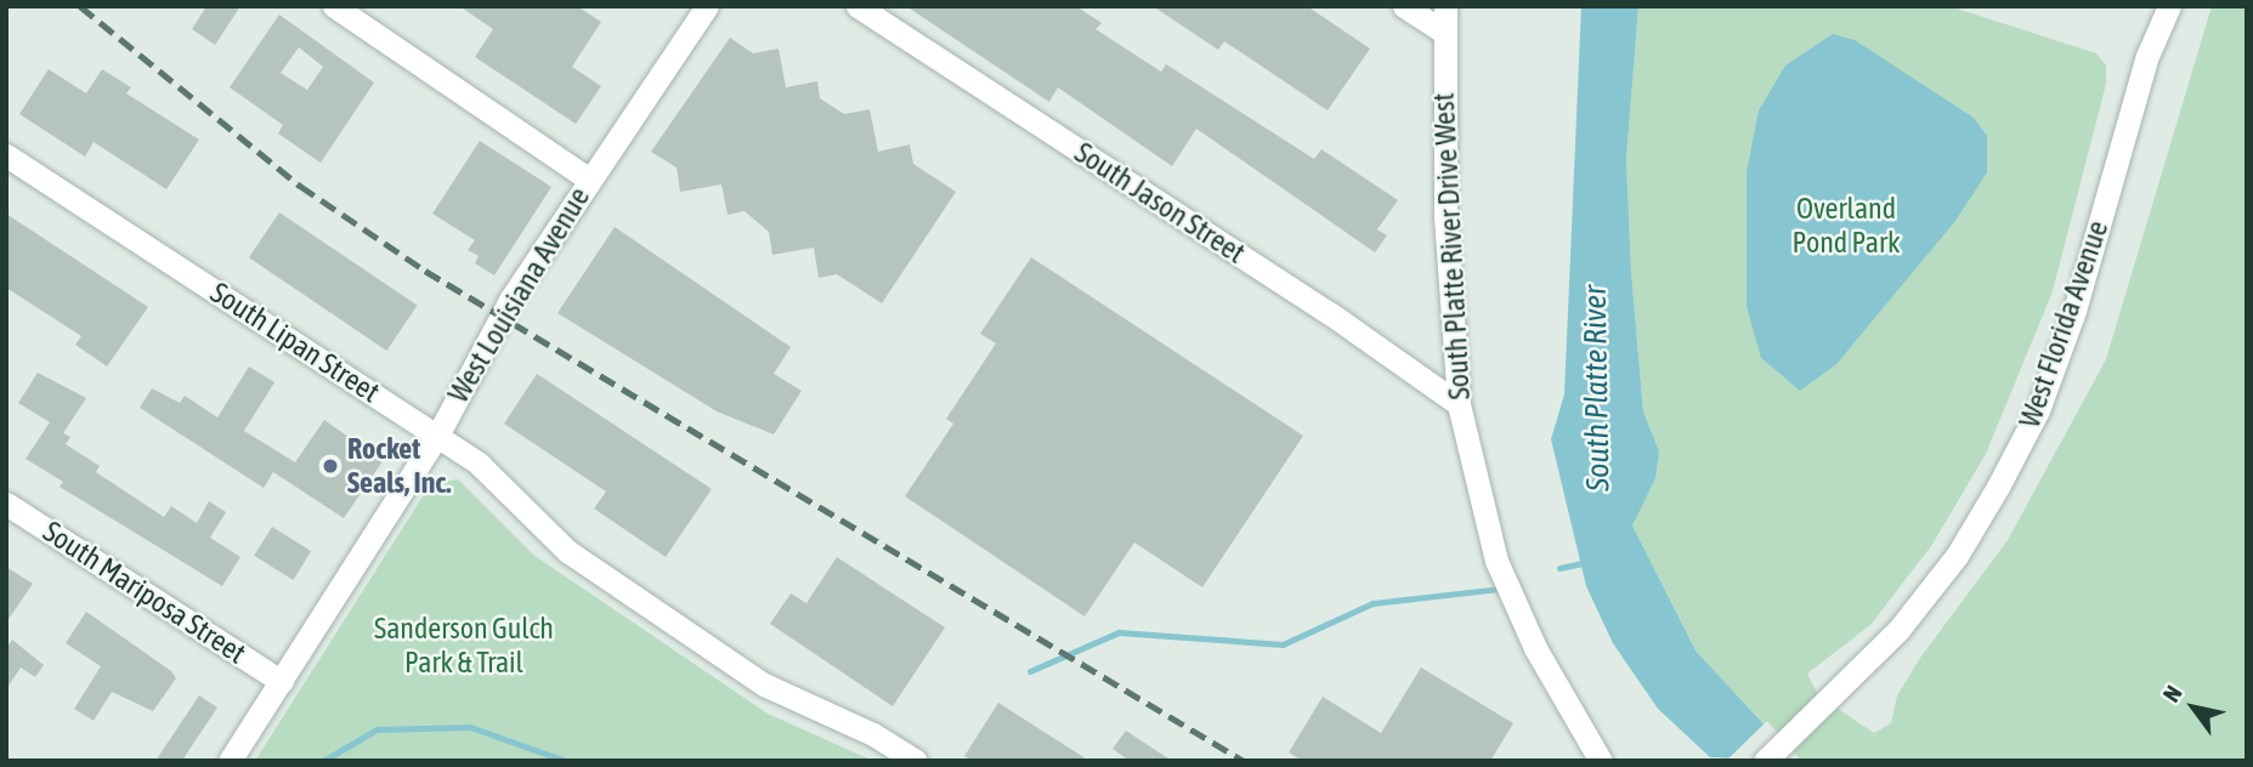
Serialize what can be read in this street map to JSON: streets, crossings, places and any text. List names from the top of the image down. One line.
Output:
{"streets":{"street":["South Jason Street","South Platte River Drive West","West Louisiana Avenue","West Florida Avenue","South Lipan Street","South Mariposa Street"]},"crossings":[["South Jason Street","South Platte River Drive West"],["West Louisiana Avenue","South Lipan Street"],["West Louisiana Avenue","South Mariposa Street"]],"water":["South Platte River"],"parks":["Overland Pond Park","Sanderson Gulch Park & Trail"],"places":["Rocket Seals, Inc."],"north":"top left"}
